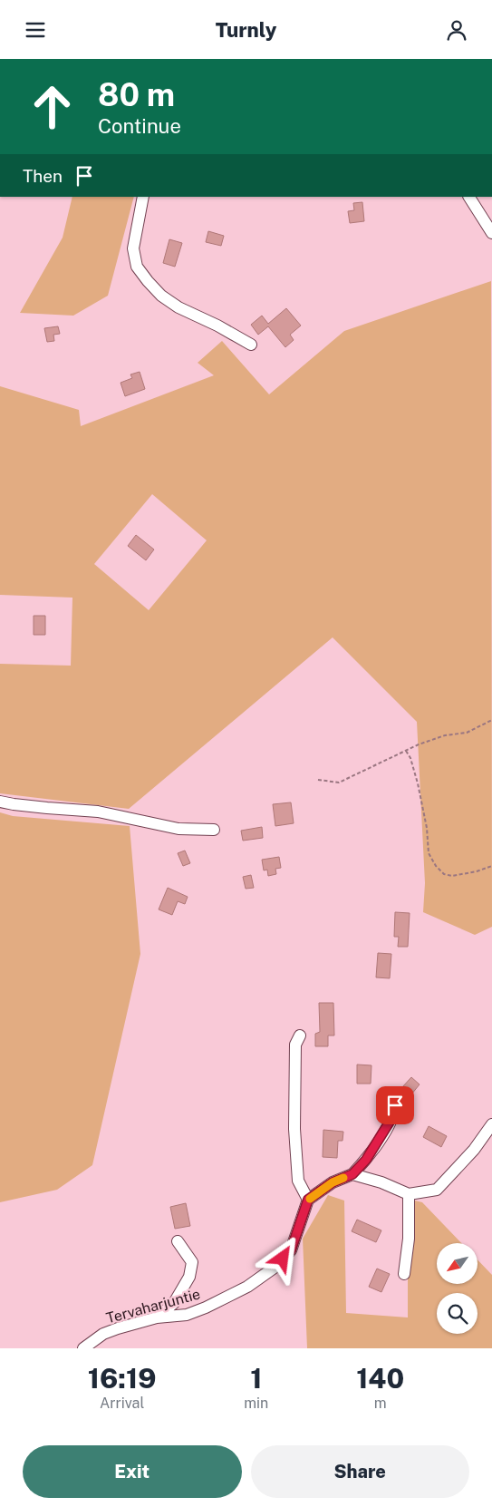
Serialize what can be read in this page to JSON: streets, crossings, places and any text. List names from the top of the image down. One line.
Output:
{"streets":{"street":["Tervaharjuntie"]},"north":"bottom left","page":{"header":"Turnly","turn":["80 m","Continue"],"then":"Then","eta":["16:19","Arrival","1","min","140","m"],"buttons":["Exit","Share"]}}
